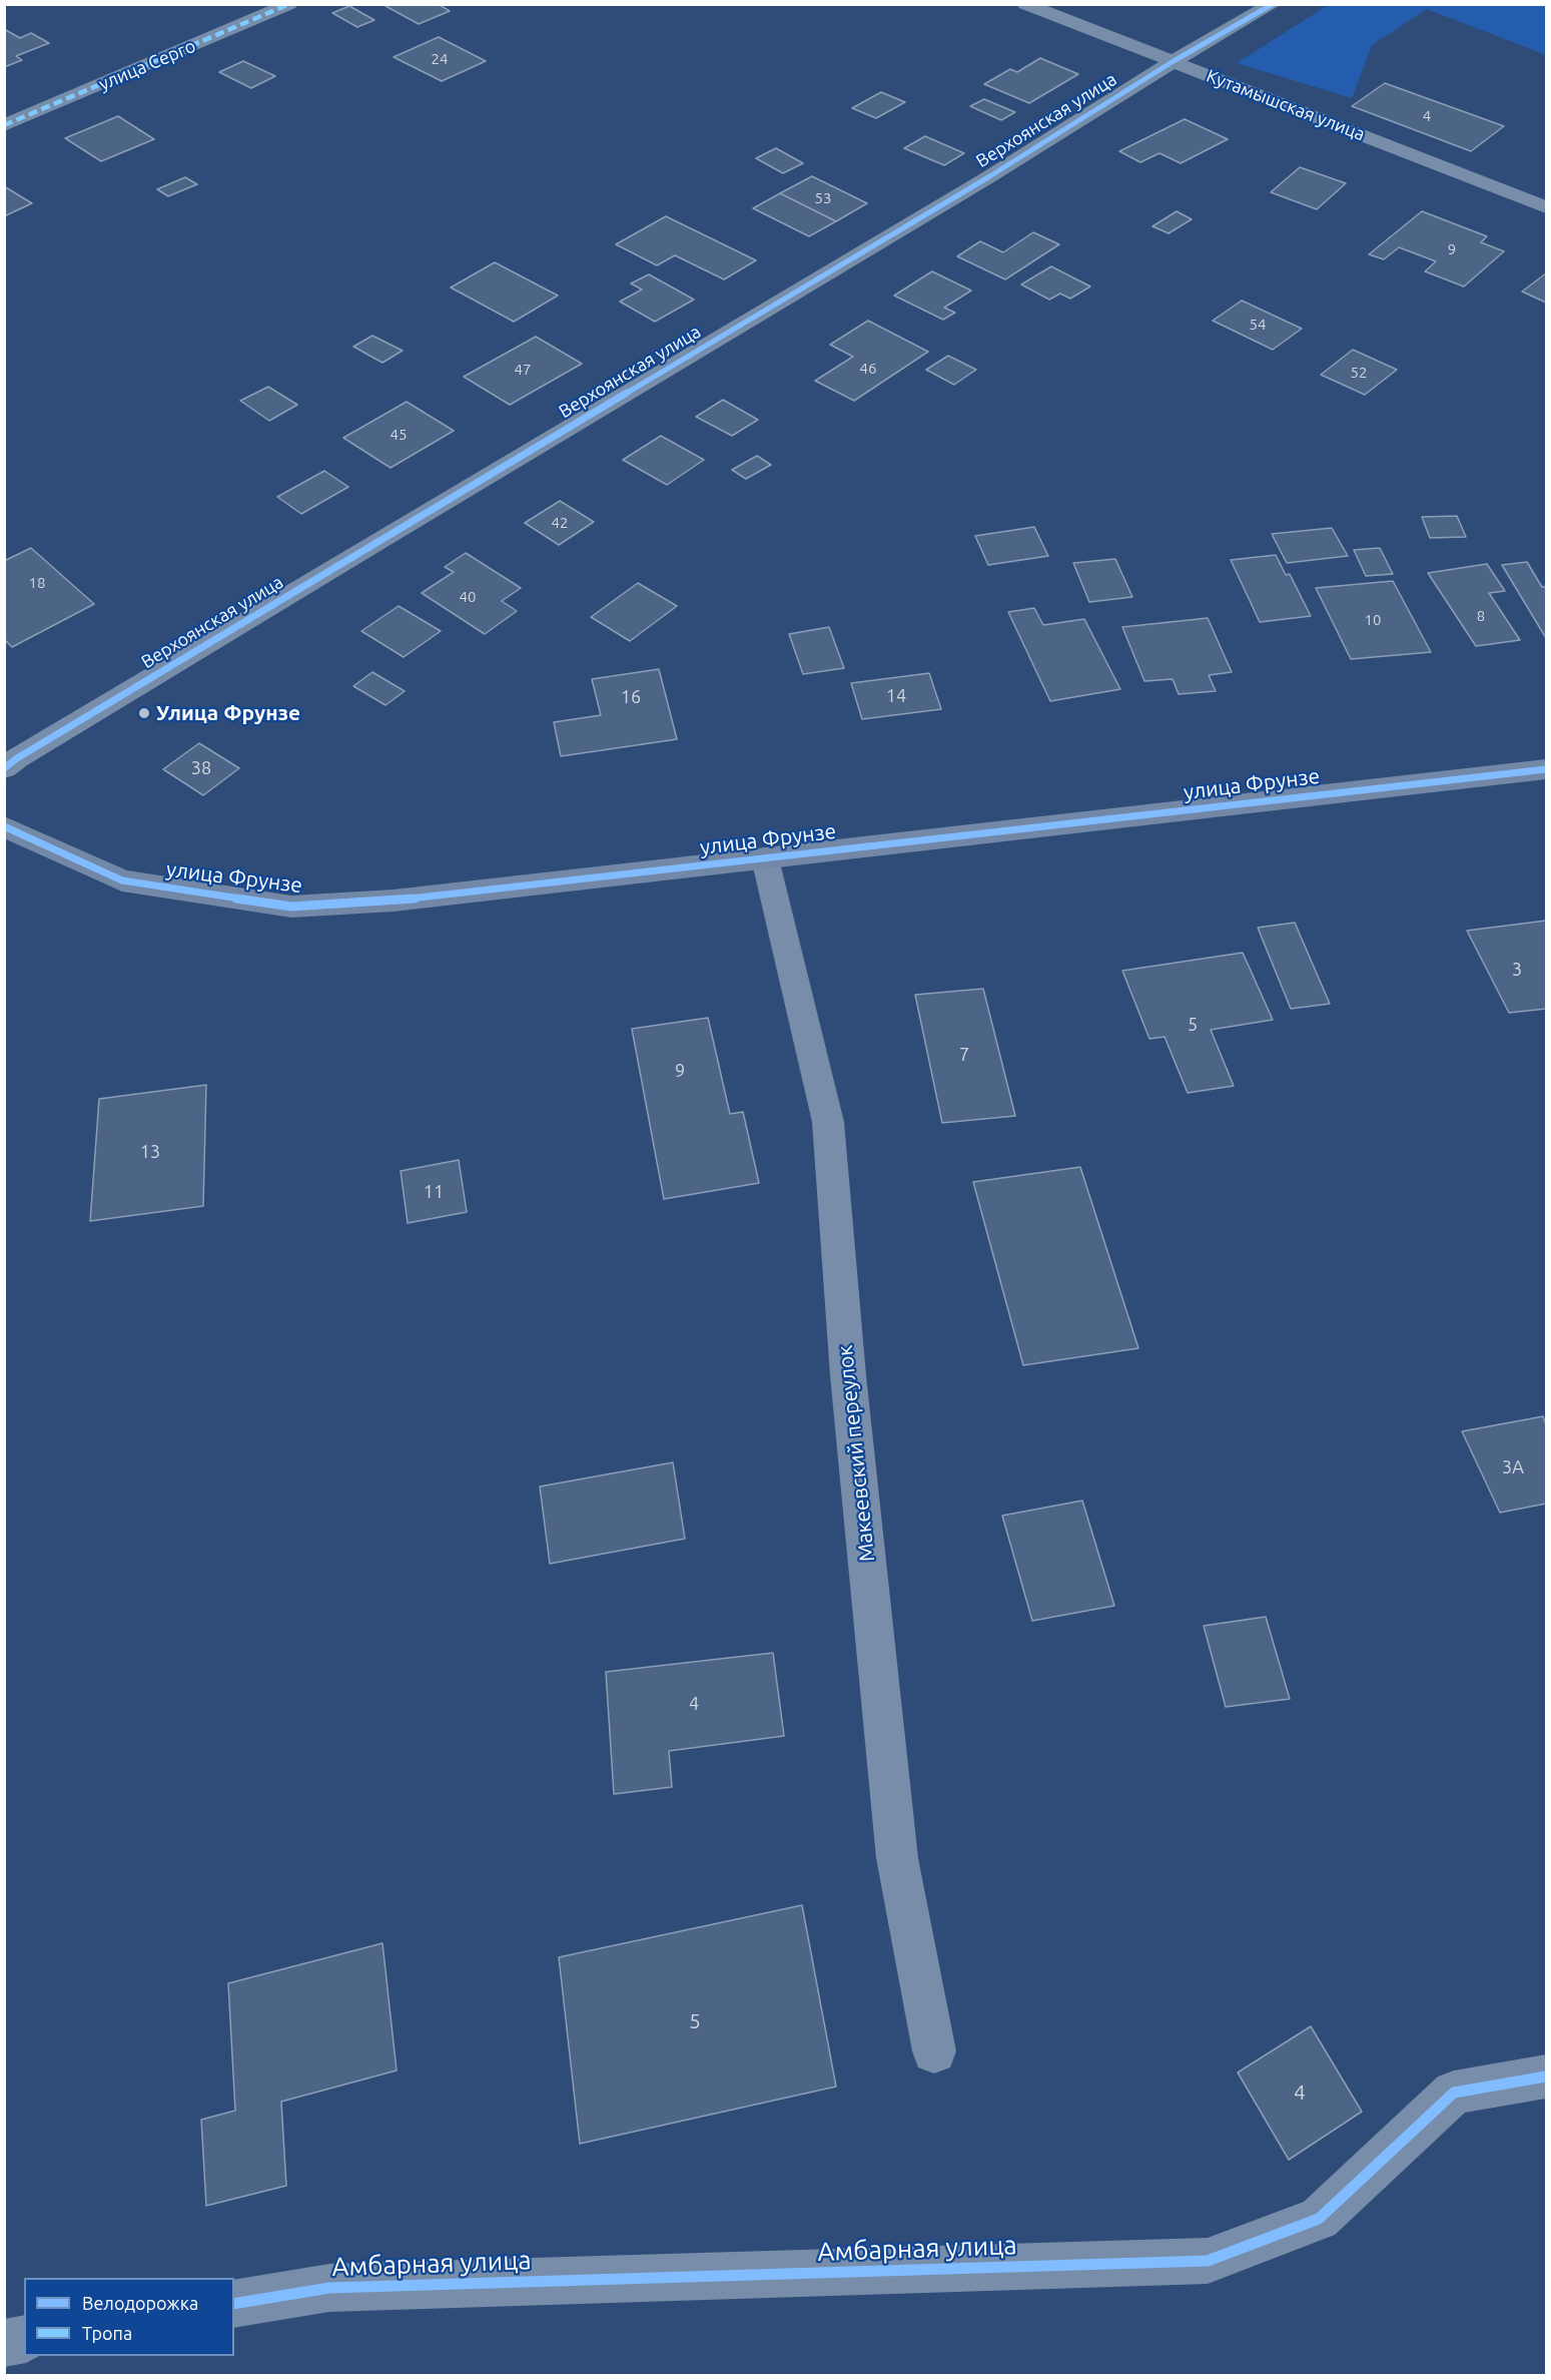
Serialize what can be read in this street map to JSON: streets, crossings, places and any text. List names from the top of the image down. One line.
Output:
{"streets":{"street":["улица Серго","Кутамышская улица","Верхоянская улица","улица Фрунзе","Макеевский переулок","Амбарная улица"]},"crossings":[["Кутамышская улица","Верхоянская улица"],["улица Фрунзе","Макеевский переулок"]],"places":["Улица Фрунзе"],"house_numbers":["24","4","53","9","54","46","47","52","45","42","18","40","8","10","14","16","38","3","5","7","9","13","11","3А","4","5","4"],"legend":["Велодорожка","Тропа"]}
